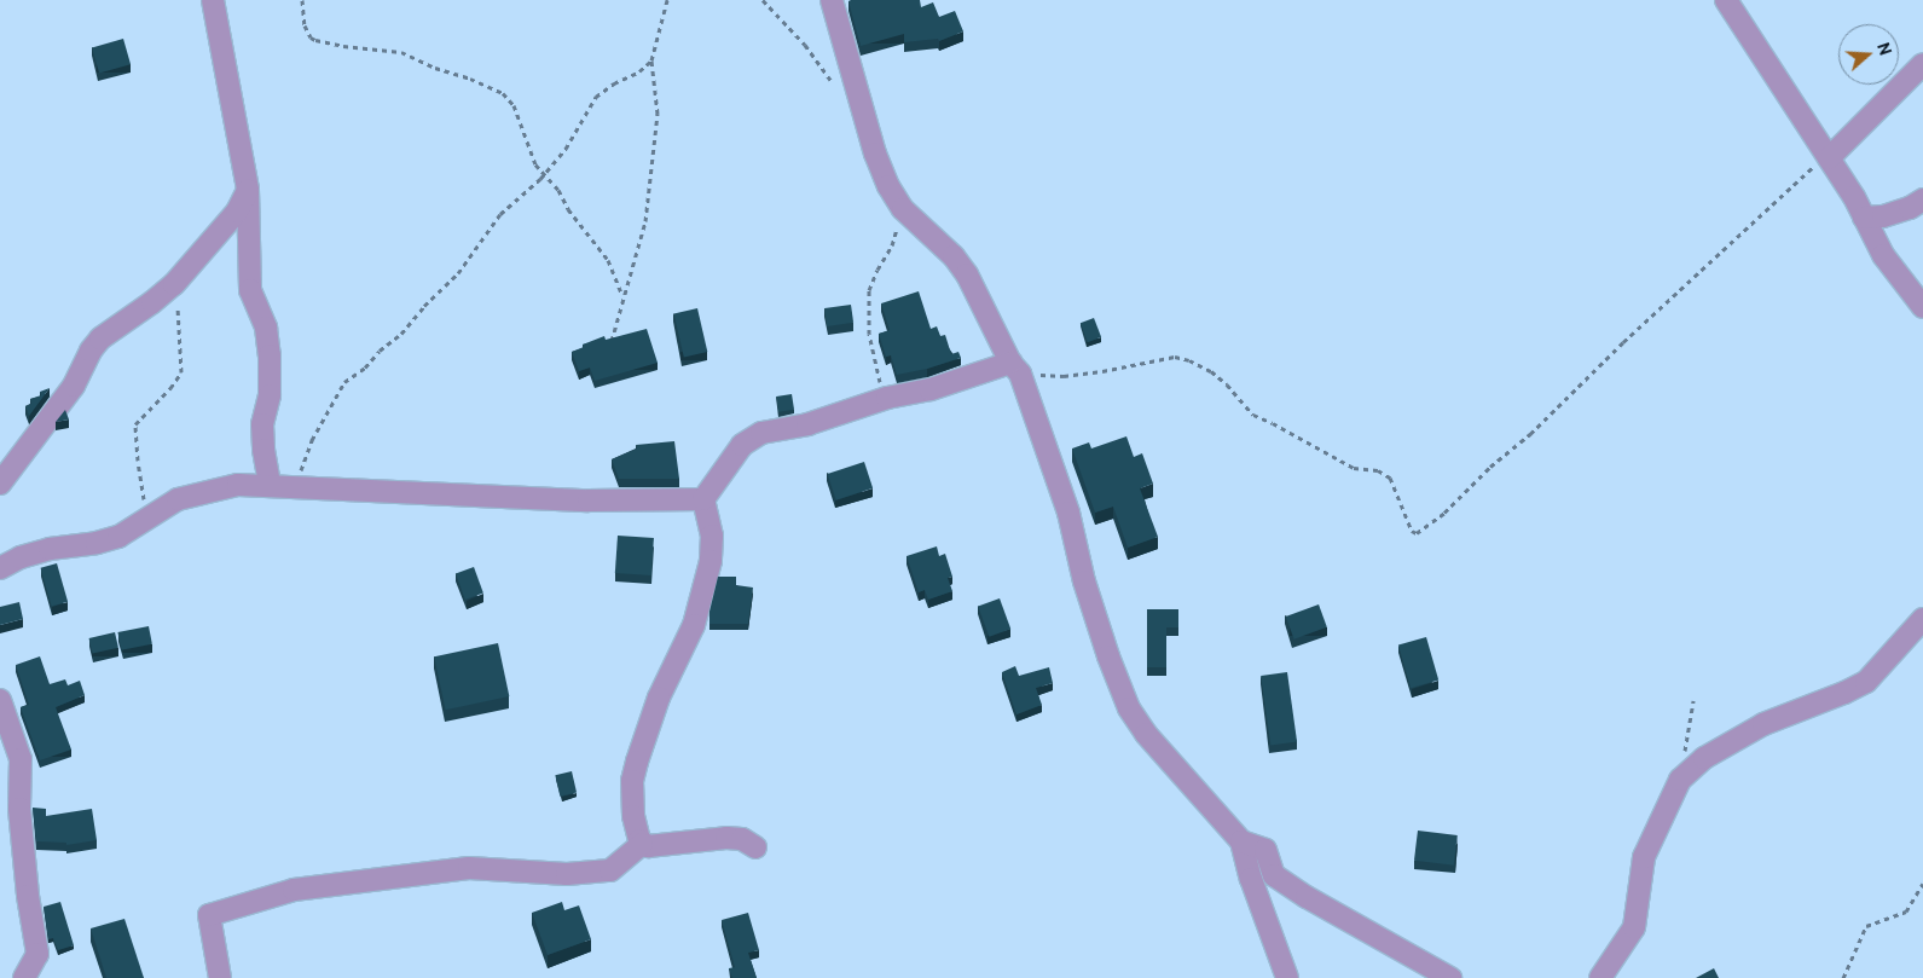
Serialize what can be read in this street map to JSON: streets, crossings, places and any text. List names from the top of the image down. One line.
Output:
{"north":"right"}
